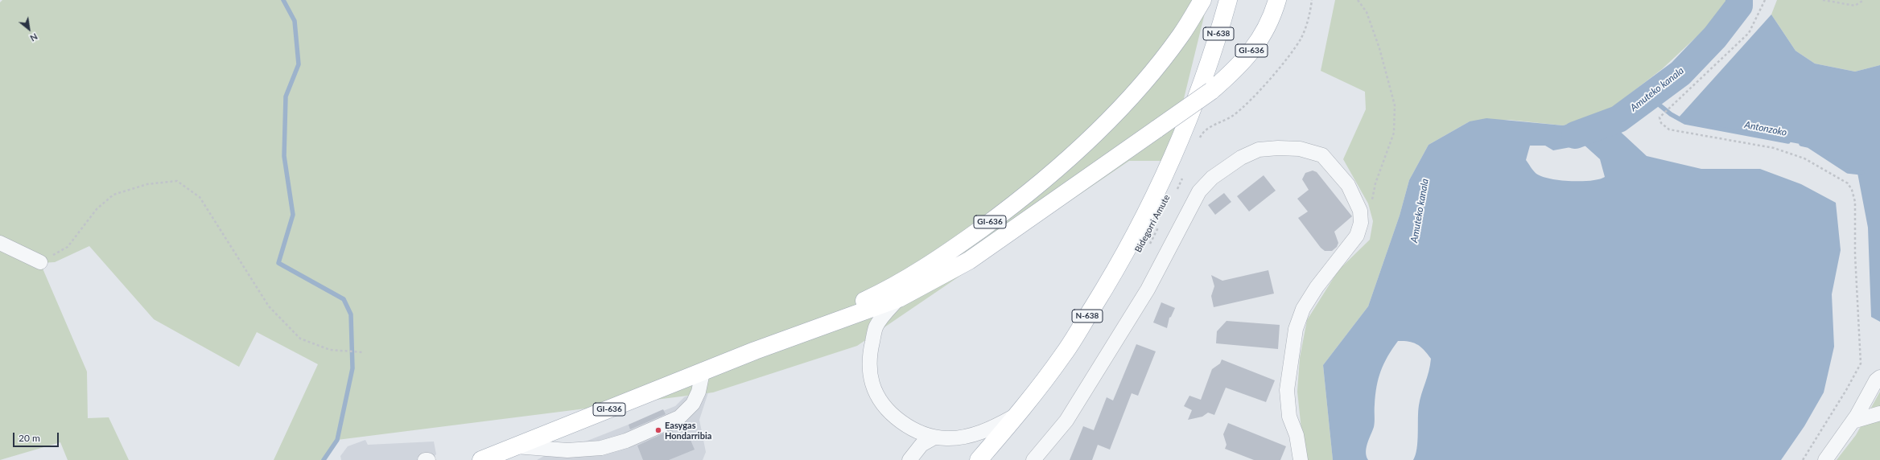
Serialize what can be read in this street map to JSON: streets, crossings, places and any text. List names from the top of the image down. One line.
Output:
{"streets":{"main road":["N-638","GI-636"],"path":["Bidegorri Amute"]},"water":["Amuteko kanala","Antonzoko"],"places":["Easygas Hondarribia"],"scale_bar":"20 m","north":"bottom right"}
